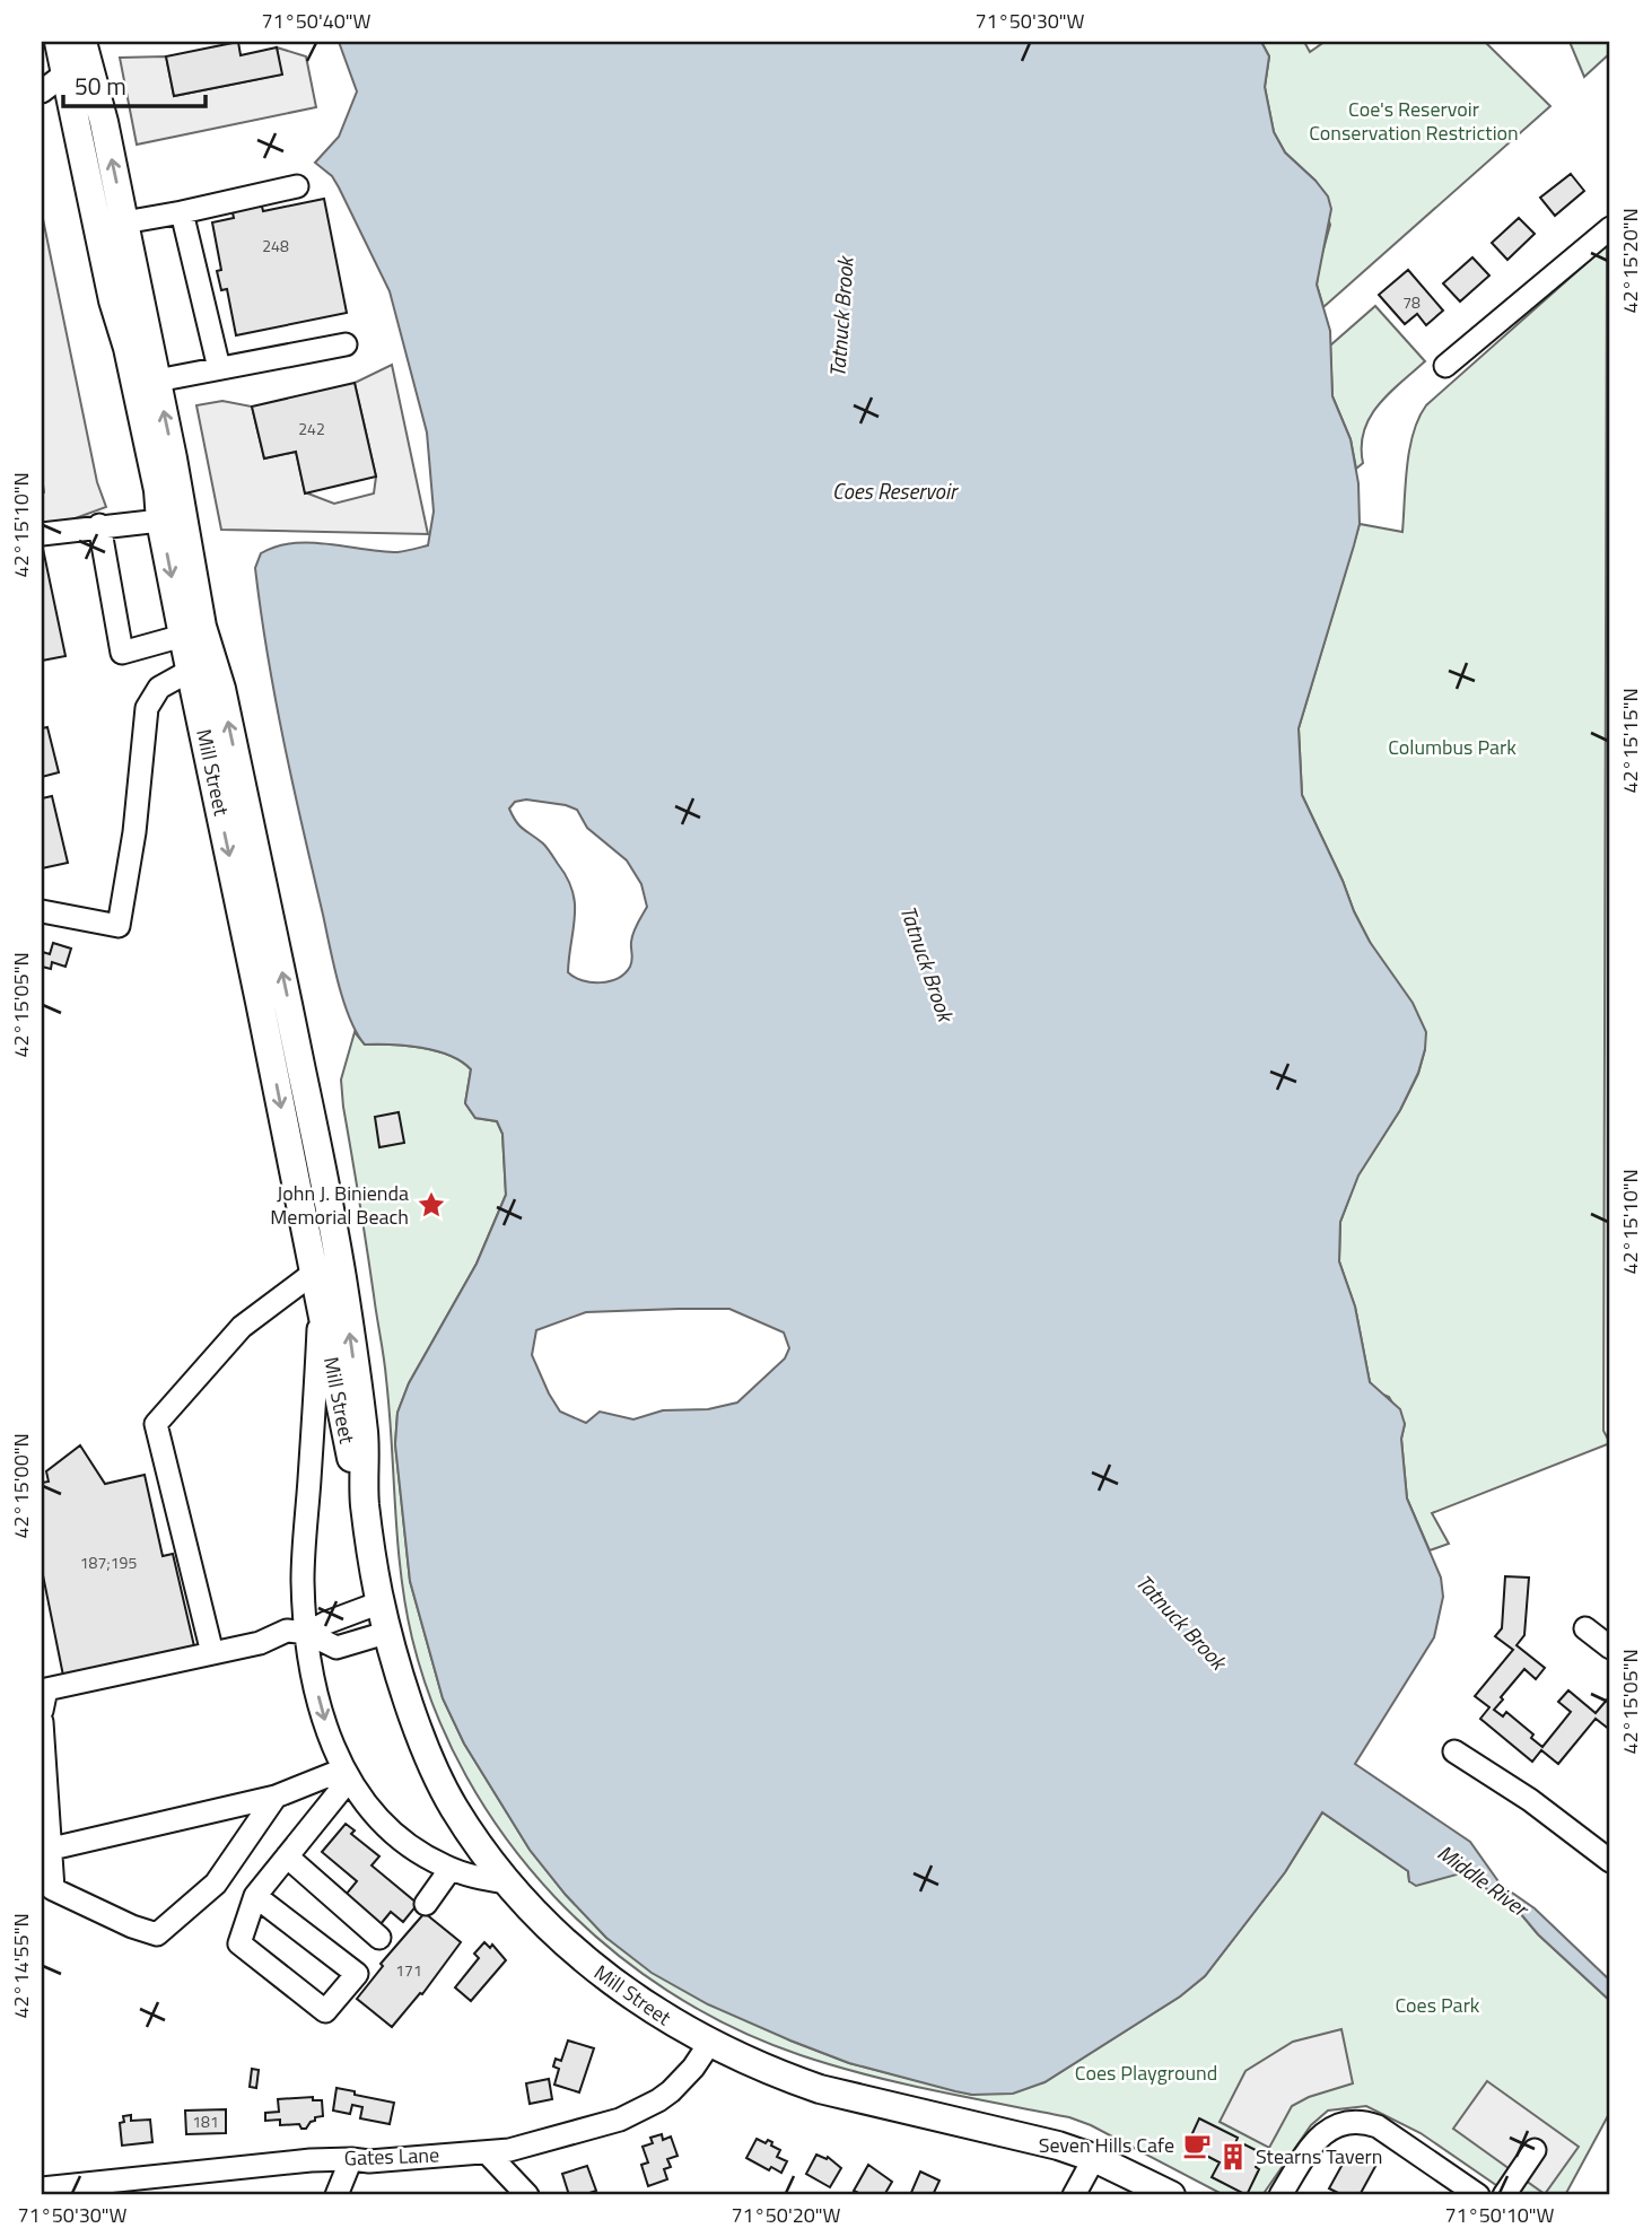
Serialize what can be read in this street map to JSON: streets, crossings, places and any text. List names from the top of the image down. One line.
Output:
{"streets":{"main road":["Mill Street"],"street":["Gates Lane"]},"crossings":[["Mill Street","Gates Lane"]],"water":["Tatnuck Brook","Coes Reservoir","Middle River"],"parks":["Coe's Reservoir Conservation Restriction","Columbus Park","Coes Park","Coes Playground"],"places":{"place":["John J. Binienda Memorial Beach"],"cafe":["Seven Hills Cafe"],"building":["Stearns Tavern"]},"house_numbers":["248","78","242","187;195","171","181"],"scale_bar":"50 m","coordinates":["71°50'40\"W","71°50'30\"W","42°15'20\"N","42°15'10\"N","42°15'15\"N","42°15'05\"N","42°15'00\"N","42°14'55\"N","71°50'20\"W","71°50'10\"W"]}
